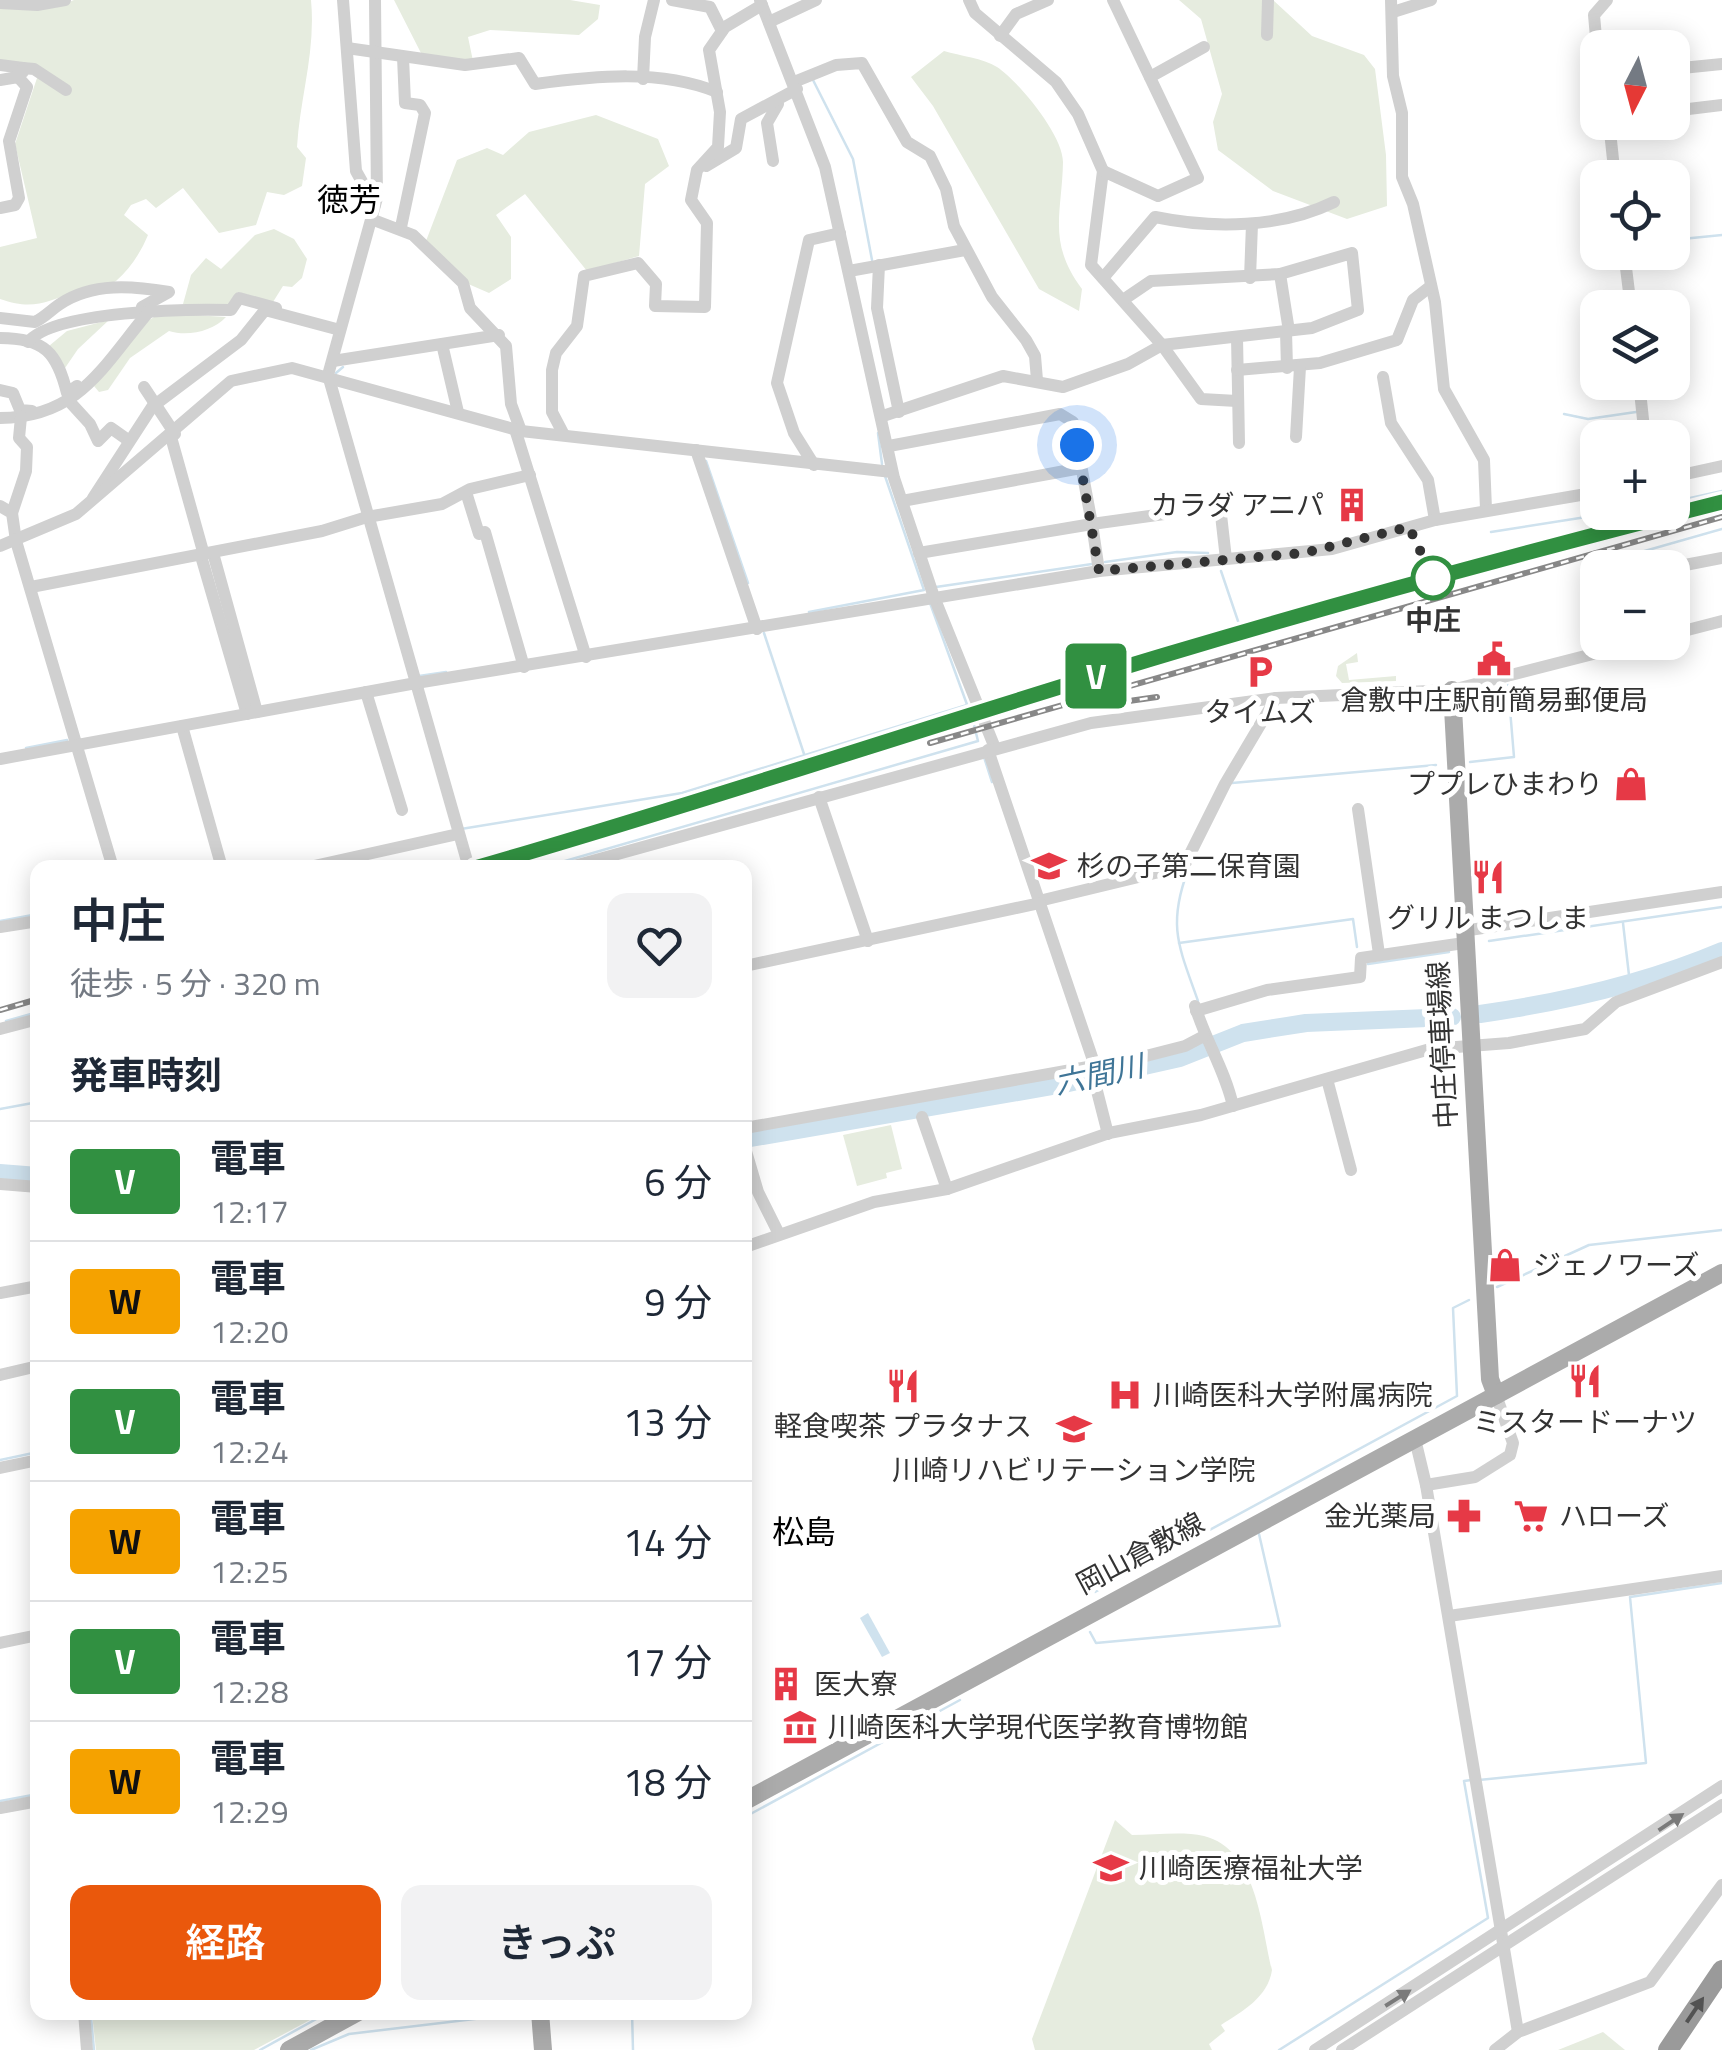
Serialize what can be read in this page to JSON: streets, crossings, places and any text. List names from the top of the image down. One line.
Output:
{"streets":{"main road":["中庄停車場線","岡山倉敷線"]},"crossings":[["中庄停車場線","岡山倉敷線"]],"districts":["徳芳","松島"],"water":["六間川"],"places":{"building":["カラダ アニパ","医大寮"],"other":["中庄"],"public building":["倉敷中庄駅前簡易郵便局"],"parking":["タイムズ"],"shop":["ププレひまわり","ジェノワーズ"],"school or university":["杉の子第二保育園","川崎リハビリテーション学院","川崎医療福祉大学"],"restaurant":["グリル まつしま","ミスタードーナツ","軽食喫茶 プラタナス"],"hospital":["川崎医科大学附属病院"],"pharmacy":["金光薬局"],"supermarket":["ハローズ"],"museum":["川崎医科大学現代医学教育博物館"]},"north":"bottom","page":{"on_map":"V","map_buttons":["+","−"],"heading":[["中庄","徒歩 · 5 分 · 320 m"],"発車時刻"],"list":[{"mark":"V","name":"電車","note":"12:17","value":"6 分"},{"mark":"W","name":"電車","note":"12:20","value":"9 分"},{"mark":"V","name":"電車","note":"12:24","value":"13 分"},{"mark":"W","name":"電車","note":"12:25","value":"14 分"},{"mark":"V","name":"電車","note":"12:28","value":"17 分"},{"mark":"W","name":"電車","note":"12:29","value":"18 分"}],"buttons":["経路","きっぷ"]}}
